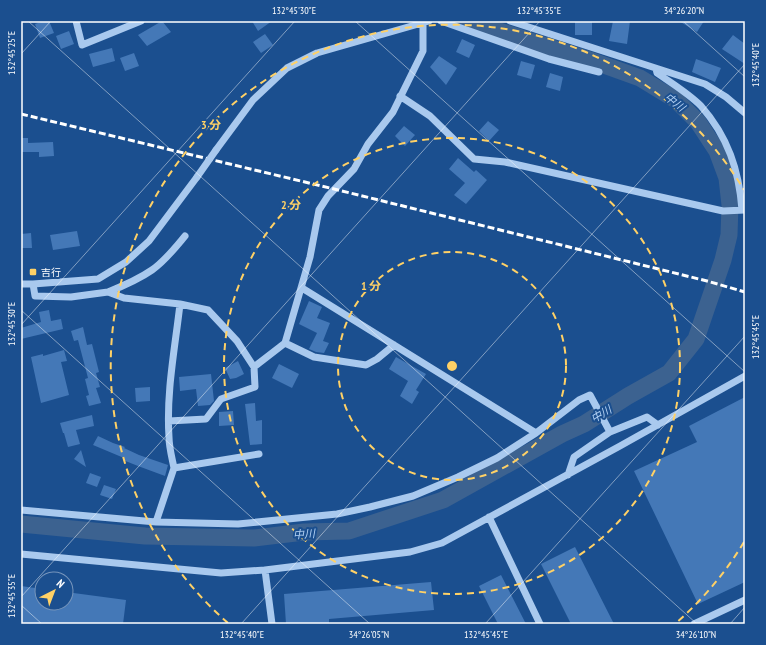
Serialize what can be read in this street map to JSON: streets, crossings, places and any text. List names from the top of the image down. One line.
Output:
{"water":["中川"],"places":{"transit":["吉行"]},"north":"top right","coordinates":["132°45'30\"E","132°45'35\"E","34°26'20\"N","132°45'25\"E","132°45'40\"E","132°45'45\"E","34°26'05\"N","34°26'10\"N"],"rings":["3 分","2 分","1 分"]}
